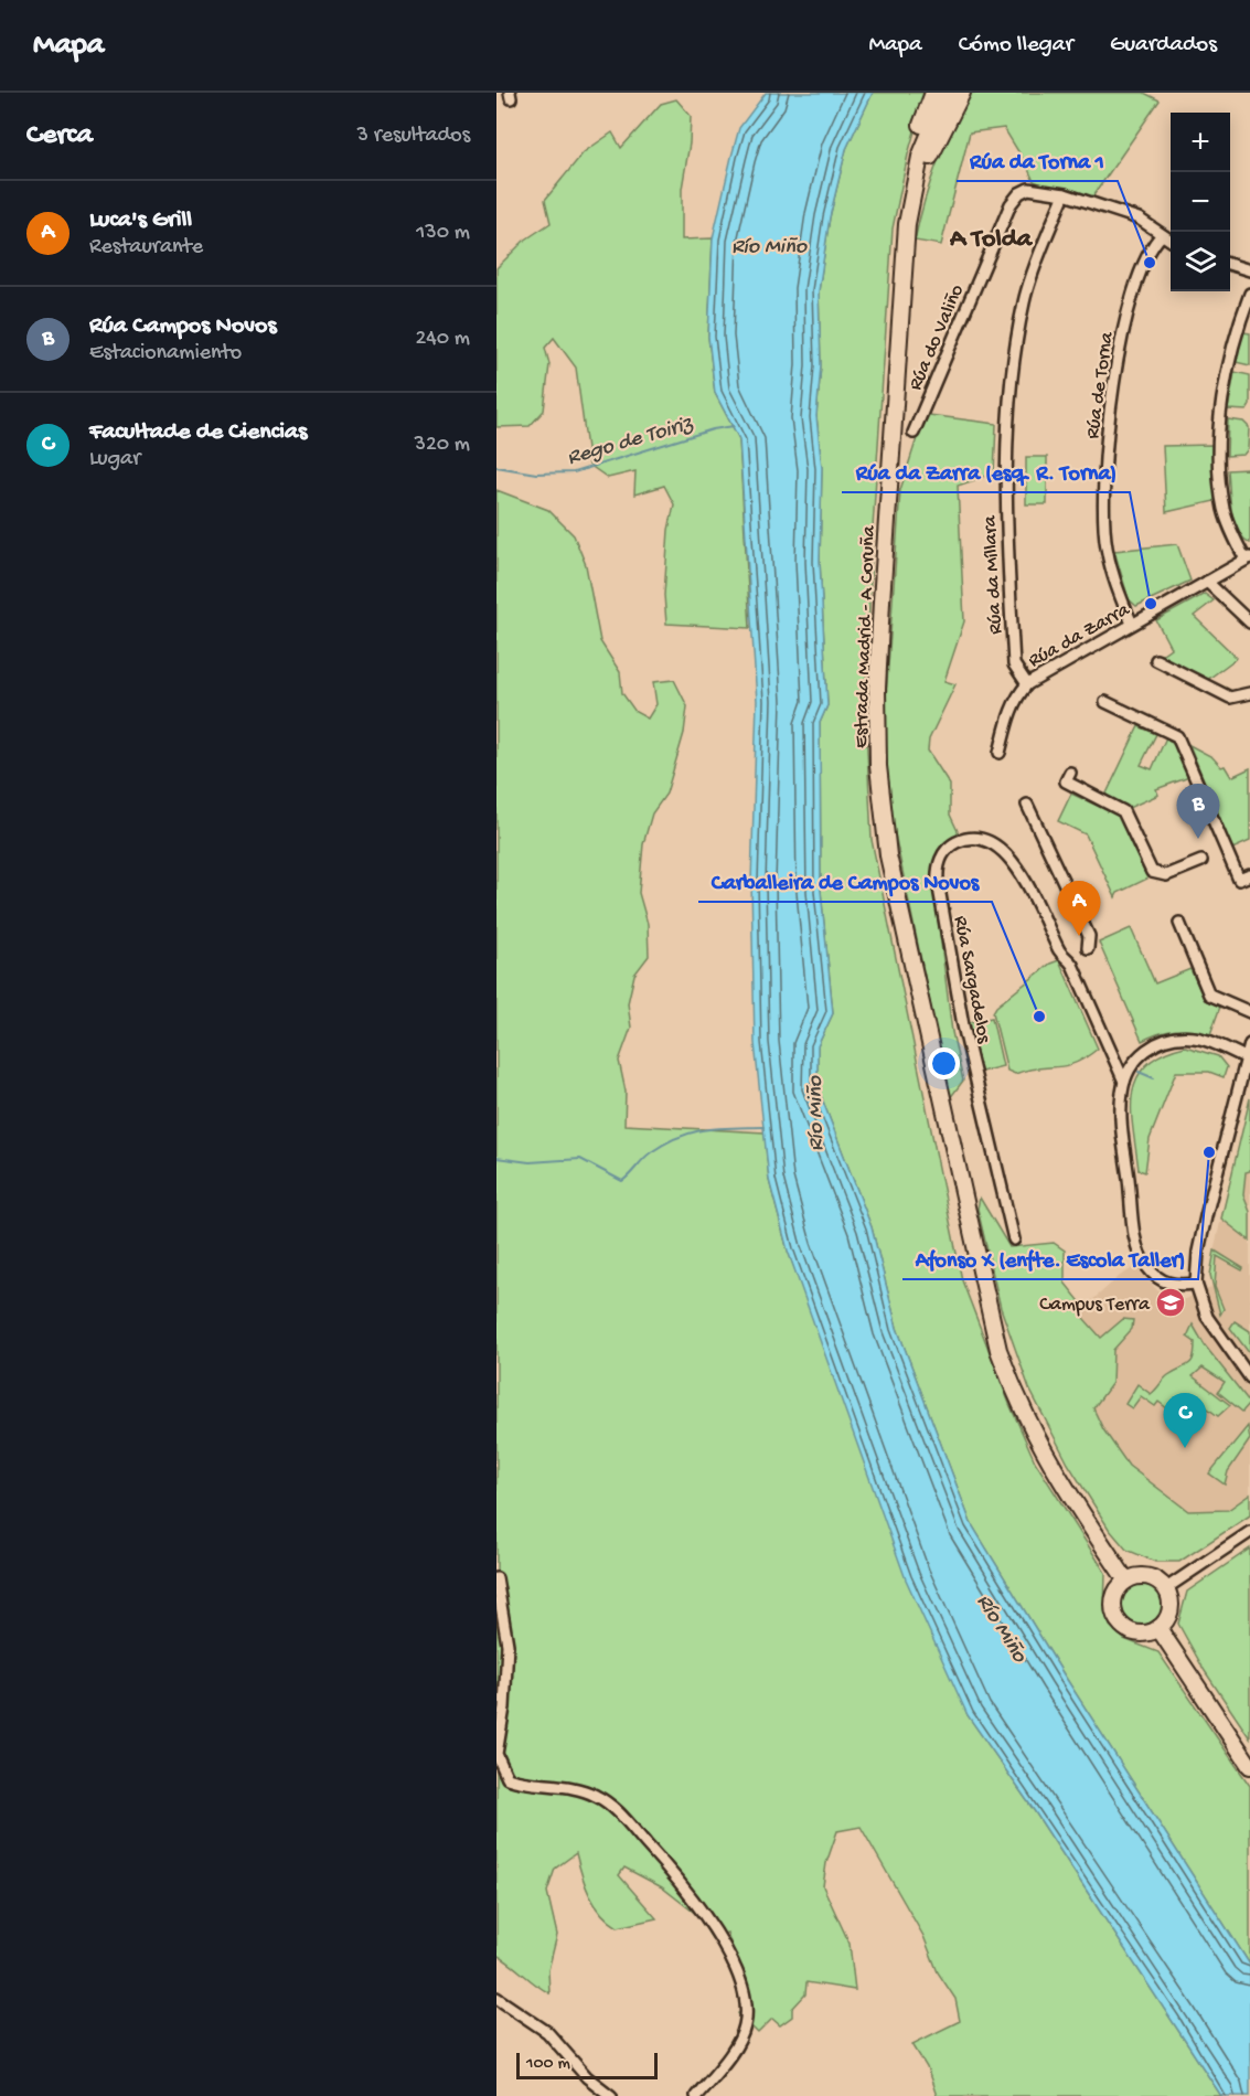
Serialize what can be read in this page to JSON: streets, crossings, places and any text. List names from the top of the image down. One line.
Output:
{"streets":{"highway":["Estrada Madrid - A Coruña"],"street":["Rúa do Valiño","Rúa de Torna","Rúa da Míllara","Rúa da Zarra","Rúa Sargadelos"]},"crossings":[["Rúa do Valiño","Rúa de Torna"],["Rúa do Valiño","Rúa da Míllara"],["Rúa de Torna","Rúa da Zarra"],["Rúa da Míllara","Rúa da Zarra"]],"districts":["A Tolda"],"water":["Río Miño","Rego de Toiriz"],"places":{"other":["Rúa da Torna 1","Rúa da Zarra (esq. R. Torna)","Carballeira de Campos Novos","Afonso X (enfte. Escola Taller)"],"school or university":["Campus Terra"]},"scale_bar":"100 m","page":{"header":"Mapa","nav":["Mapa","Cómo llegar","Guardados"],"heading":["Cerca","3 resultados"],"map_buttons":["+","−"],"list":[{"mark":"A","name":"Luca's Grill","note":"Restaurante","value":"130 m"},{"mark":"B","name":"Rúa Campos Novos","note":"Estacionamiento","value":"240 m"},{"mark":"C","name":"Facultade de Ciencias","note":"Lugar","value":"320 m"}],"pins":["B","A","C"],"scale":"100 m"}}
